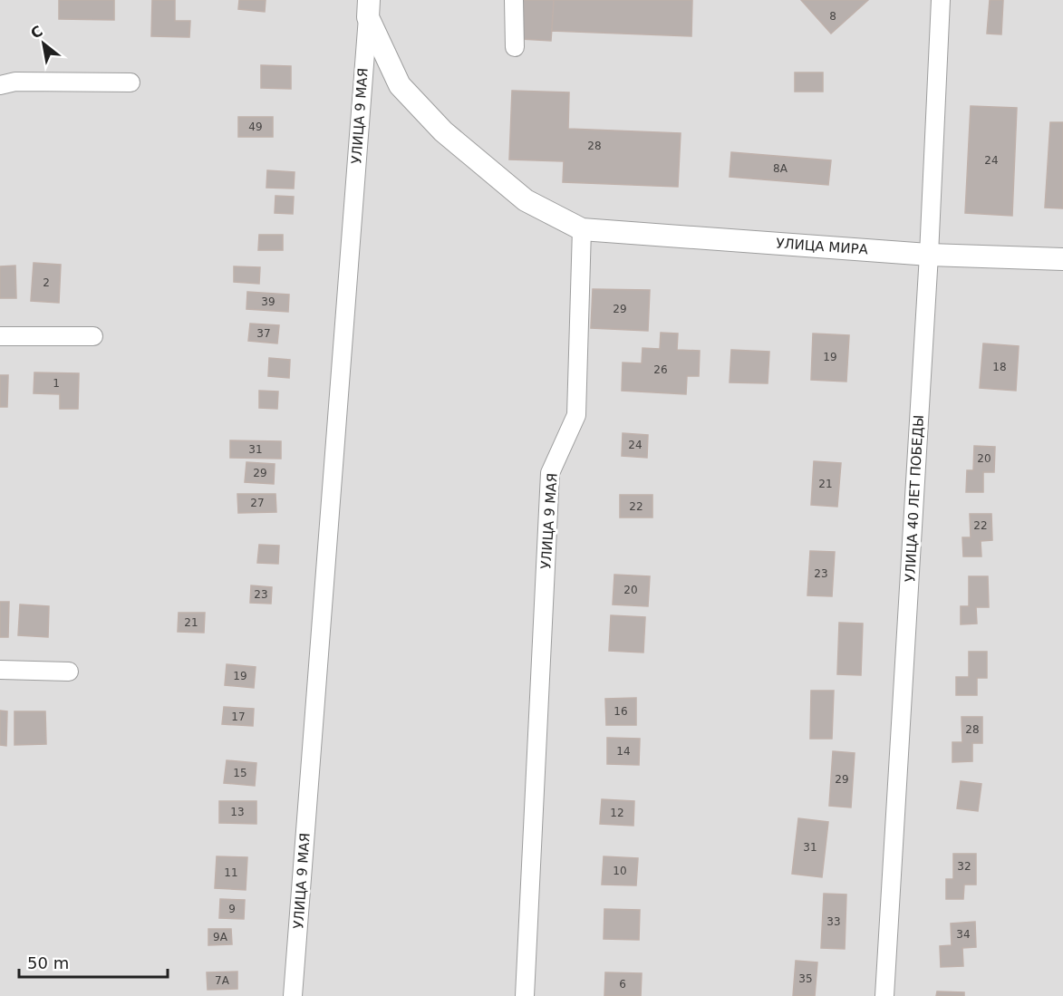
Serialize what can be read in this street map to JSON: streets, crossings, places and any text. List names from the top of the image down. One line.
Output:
{"streets":{"street":["УЛИЦА 9 МАЯ","УЛИЦА МИРА","УЛИЦА 40 ЛЕТ ПОБЕДЫ"]},"crossings":[["УЛИЦА 9 МАЯ","УЛИЦА МИРА"],["УЛИЦА МИРА","УЛИЦА 40 ЛЕТ ПОБЕДЫ"]],"house_numbers":["8","49","28","24","8А","2","39","29","37","19","18","26","1","24","31","20","29","21","27","22","22","23","20","23","21","19","16","17","28","14","15","29","13","12","31","32","10","11","9","33","34","9А","35","7А","6"],"scale_bar":"50 m","north":"top left"}
